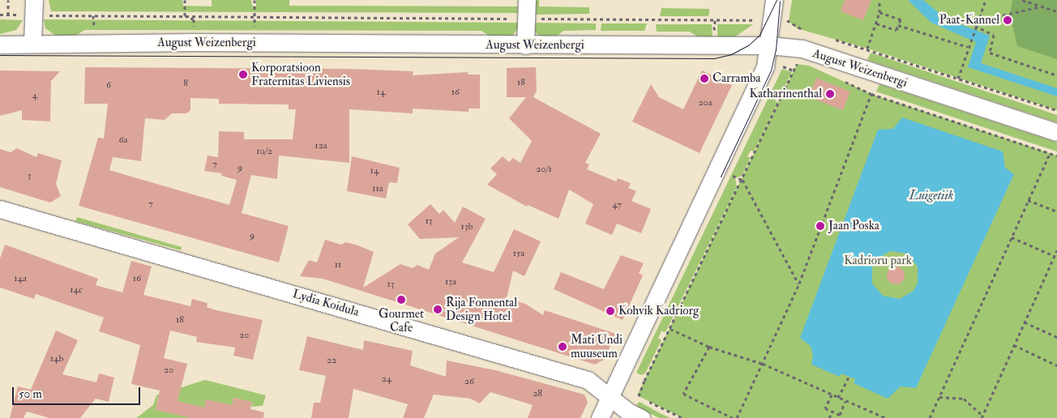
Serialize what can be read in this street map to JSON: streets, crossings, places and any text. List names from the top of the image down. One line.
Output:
{"streets":{"street":["August Weizenbergi","Lydia Koidula"]},"water":["Luigetiik"],"parks":["Kadrioru park"],"places":["Paat-Kannel","Korporatsioon Fraternitas Liviensis","Carramba","Katharinenthal","Jaan Poska","Gourmet Cafe","Rija Fonnental Design Hotel","Kohvik Kadriorg","Mati Undi muuseum"],"house_numbers":["18","8","6","14","16","4","20a","6a","12a","10/2","7","9","20/1","14","3","11a","7","47","13","13b","9","15a","11","14a","16","13a","13","14c","18","20","14b","22","20","24","26","28"],"scale_bar":"50 m"}
